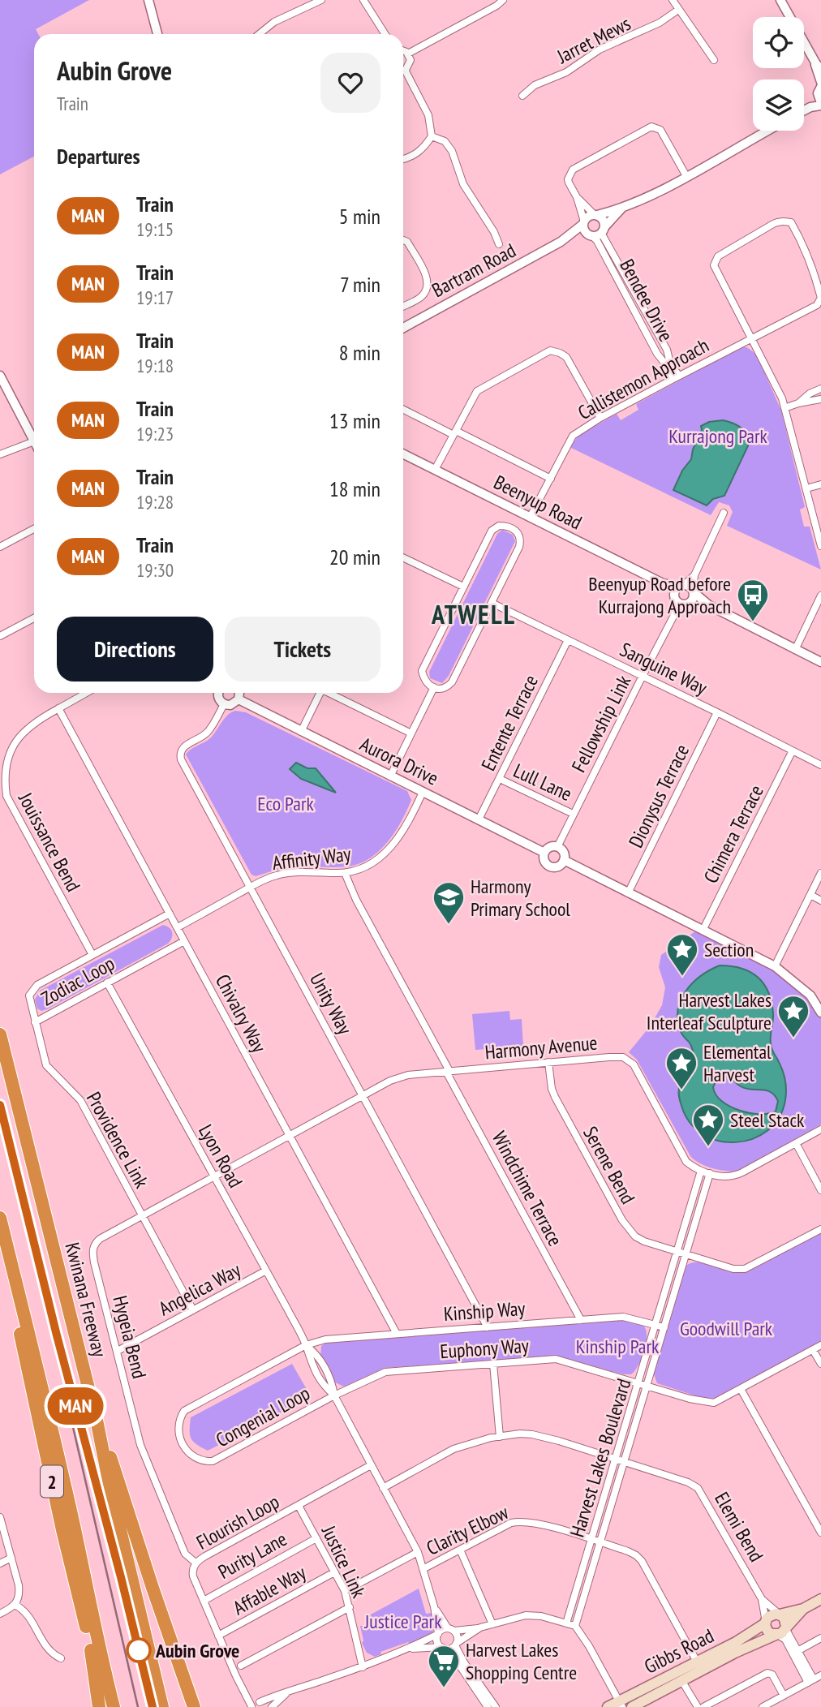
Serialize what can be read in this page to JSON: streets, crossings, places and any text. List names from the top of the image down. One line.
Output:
{"streets":{"highway":["Kwinana Freeway","2"],"main road":["Gibbs Road"],"street":["Jarret Mews","Bartram Road","Bendee Drive","Callistemon Approach","Beenyup Road","Sanguine Way","Entente Terrace","Fellowship Link","Aurora Drive","Lull Lane","Dionysus Terrace","Chimera Terrace","Jouissance Bend","Affinity Way","Zodiac Loop","Unity Way","Chivalry Way","Harmony Avenue","Providence Link","Lyon Road","Serene Bend","Windchime Terrace","Angelica Way","Kinship Way","Hygeia Bend","Euphony Way","Congenial Loop","Harvest Lakes Boulevard","Flourish Loop","Elemi Bend","Clarity Elbow","Purity Lane","Justice Link","Affable Way"]},"crossings":[["Bartram Road","Bendee Drive"],["Bendee Drive","Callistemon Approach"],["Callistemon Approach","Beenyup Road"],["Beenyup Road","Fellowship Link"],["Sanguine Way","Entente Terrace"],["Sanguine Way","Fellowship Link"],["Sanguine Way","Dionysus Terrace"],["Sanguine Way","Chimera Terrace"],["Entente Terrace","Aurora Drive"],["Entente Terrace","Lull Lane"],["Fellowship Link","Aurora Drive"],["Fellowship Link","Lull Lane"],["Aurora Drive","Affinity Way"],["Jouissance Bend","Zodiac Loop"],["Jouissance Bend","Chivalry Way"],["Affinity Way","Unity Way"],["Affinity Way","Chivalry Way"],["Affinity Way","Windchime Terrace"],["Zodiac Loop","Chivalry Way"],["Zodiac Loop","Providence Link"],["Zodiac Loop","Lyon Road"],["Unity Way","Harmony Avenue"],["Unity Way","Kinship Way"],["Chivalry Way","Harmony Avenue"],["Chivalry Way","Kinship Way"],["Harmony Avenue","Lyon Road"],["Harmony Avenue","Serene Bend"],["Harmony Avenue","Windchime Terrace"],["Harmony Avenue","Hygeia Bend"],["Harmony Avenue","Harvest Lakes Boulevard"],["Providence Link","Angelica Way"],["Providence Link","Hygeia Bend"],["Lyon Road","Angelica Way"],["Lyon Road","Kinship Way"],["Lyon Road","Hygeia Bend"],["Lyon Road","Euphony Way"],["Lyon Road","Congenial Loop"],["Lyon Road","Flourish Loop"],["Lyon Road","Elemi Bend"],["Lyon Road","Clarity Elbow"],["Serene Bend","Harvest Lakes Boulevard"],["Windchime Terrace","Kinship Way"],["Angelica Way","Hygeia Bend"],["Kinship Way","Congenial Loop"],["Kinship Way","Harvest Lakes Boulevard"],["Hygeia Bend","Flourish Loop"],["Euphony Way","Congenial Loop"],["Euphony Way","Harvest Lakes Boulevard"],["Harvest Lakes Boulevard","Elemi Bend"],["Harvest Lakes Boulevard","Clarity Elbow"],["Flourish Loop","Purity Lane"],["Flourish Loop","Justice Link"],["Flourish Loop","Affable Way"],["Elemi Bend","Gibbs Road"],["Clarity Elbow","Gibbs Road"],["Purity Lane","Justice Link"],["Justice Link","Affable Way"]],"districts":["ATWELL"],"parks":["Kurrajong Park","Eco Park","Goodwill Park","Kinship Park","Justice Park"],"places":{"bus stop":["Beenyup Road before Kurrajong Approach"],"school or university":["Harmony Primary School"],"place":["Section","Harvest Lakes Interleaf Sculpture","Elemental Harvest","Steel Stack"],"other":["Aubin Grove"],"supermarket":["Harvest Lakes Shopping Centre"]},"page":{"on_map":"MAN","heading":[["Aubin Grove","Train"],"Departures"],"list":[{"mark":"MAN","name":"Train","note":"19:15","value":"5 min"},{"mark":"MAN","name":"Train","note":"19:17","value":"7 min"},{"mark":"MAN","name":"Train","note":"19:18","value":"8 min"},{"mark":"MAN","name":"Train","note":"19:23","value":"13 min"},{"mark":"MAN","name":"Train","note":"19:28","value":"18 min"},{"mark":"MAN","name":"Train","note":"19:30","value":"20 min"}],"buttons":["Directions","Tickets"]}}
